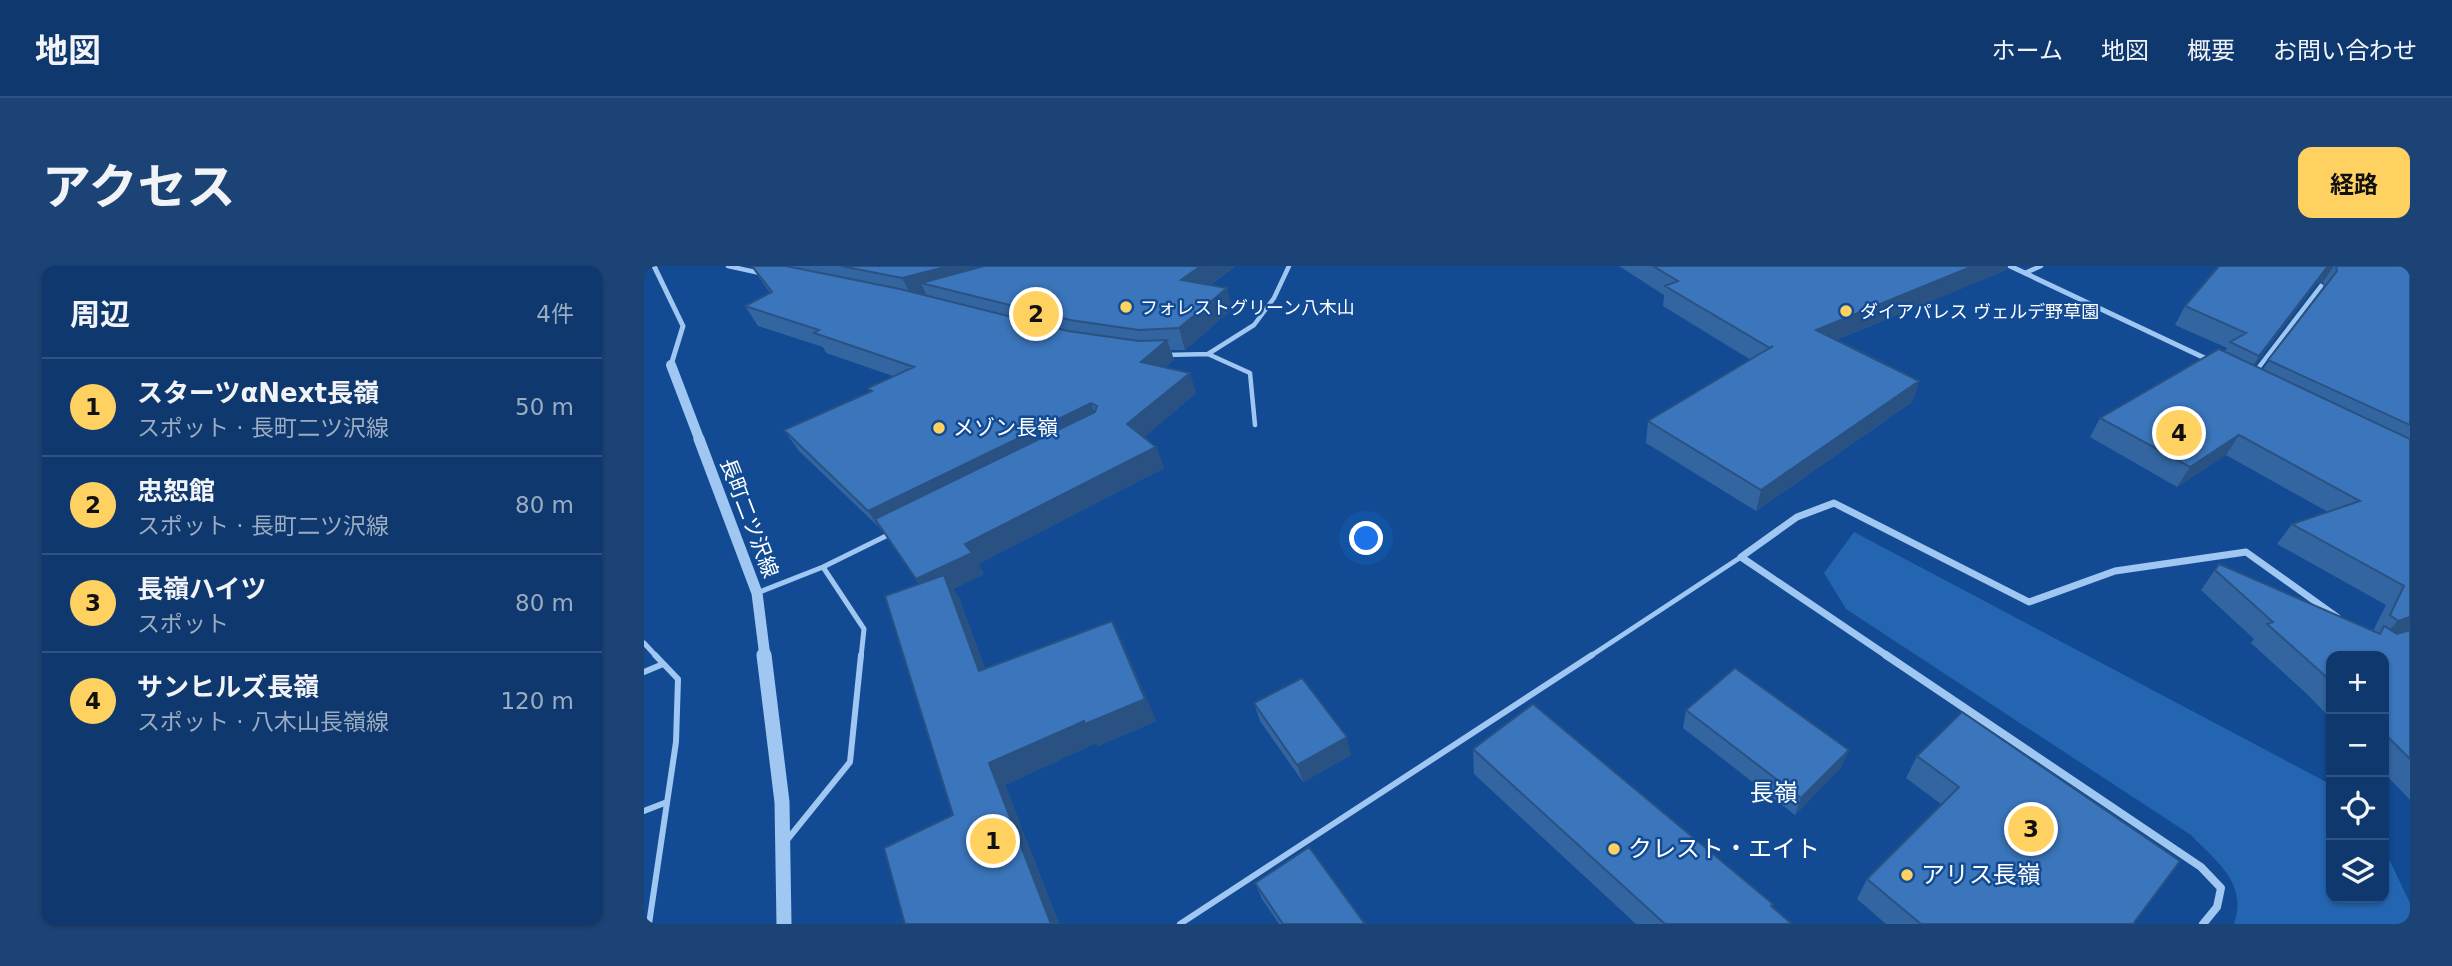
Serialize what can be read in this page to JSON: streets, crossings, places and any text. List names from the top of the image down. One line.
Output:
{"streets":{"street":["長町二ツ沢線"]},"districts":["長嶺"],"places":["フォレストグリーン八木山","ダイアパレス ヴェルデ野草園","メゾン長嶺","クレスト・エイト","アリス長嶺"],"page":{"header":"地図","nav":["ホーム","地図","概要","お問い合わせ"],"title":"アクセス","buttons":"経路","heading":["周辺","4件"],"pins":["2","4","3","1"],"list":[{"mark":"1","name":"スターツαNext長嶺","note":"スポット · 長町二ツ沢線","value":"50 m"},{"mark":"2","name":"忠恕館","note":"スポット · 長町二ツ沢線","value":"80 m"},{"mark":"3","name":"長嶺ハイツ","note":"スポット","value":"80 m"},{"mark":"4","name":"サンヒルズ長嶺","note":"スポット · 八木山長嶺線","value":"120 m"}],"map_buttons":["+","−"]}}
